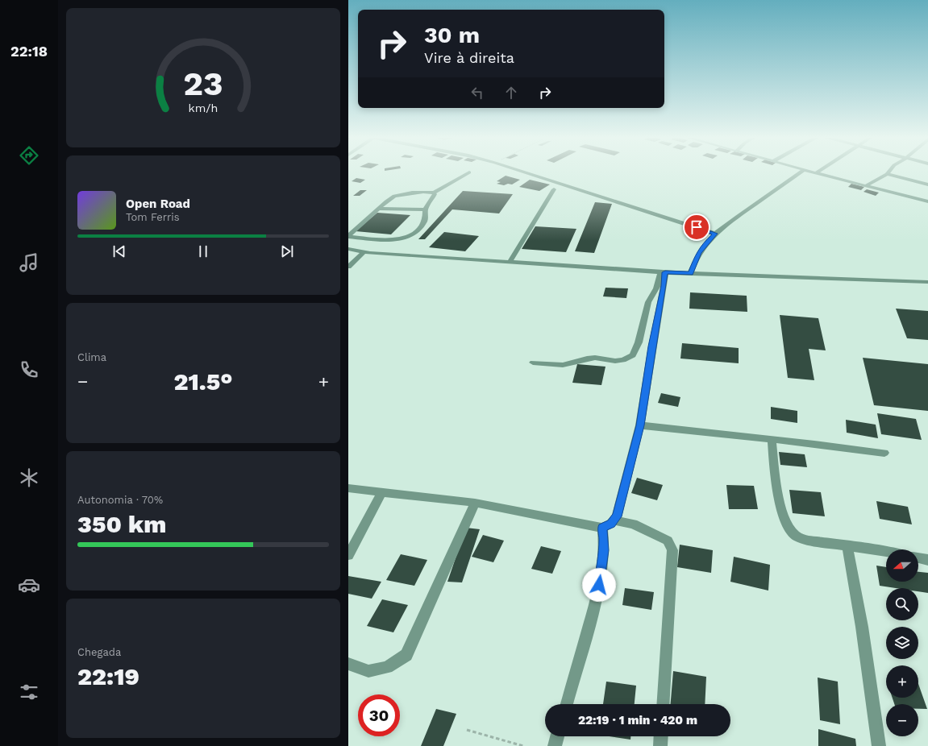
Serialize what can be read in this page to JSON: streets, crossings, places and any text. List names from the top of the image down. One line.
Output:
{"north":"left","page":{"tabs":"22:18","turn":["30 m","Vire à direita"],"song":["Open Road","Tom Ferris"],"tile":["Clima",["Autonomia · 70%","350 km"],["Chegada","22:19"]],"heat":["−","21.5°","+"],"map_buttons":["+","−"],"limit":"30","trip":"22:19 · 1 min · 420 m","gauge":["23","km/h"]}}
